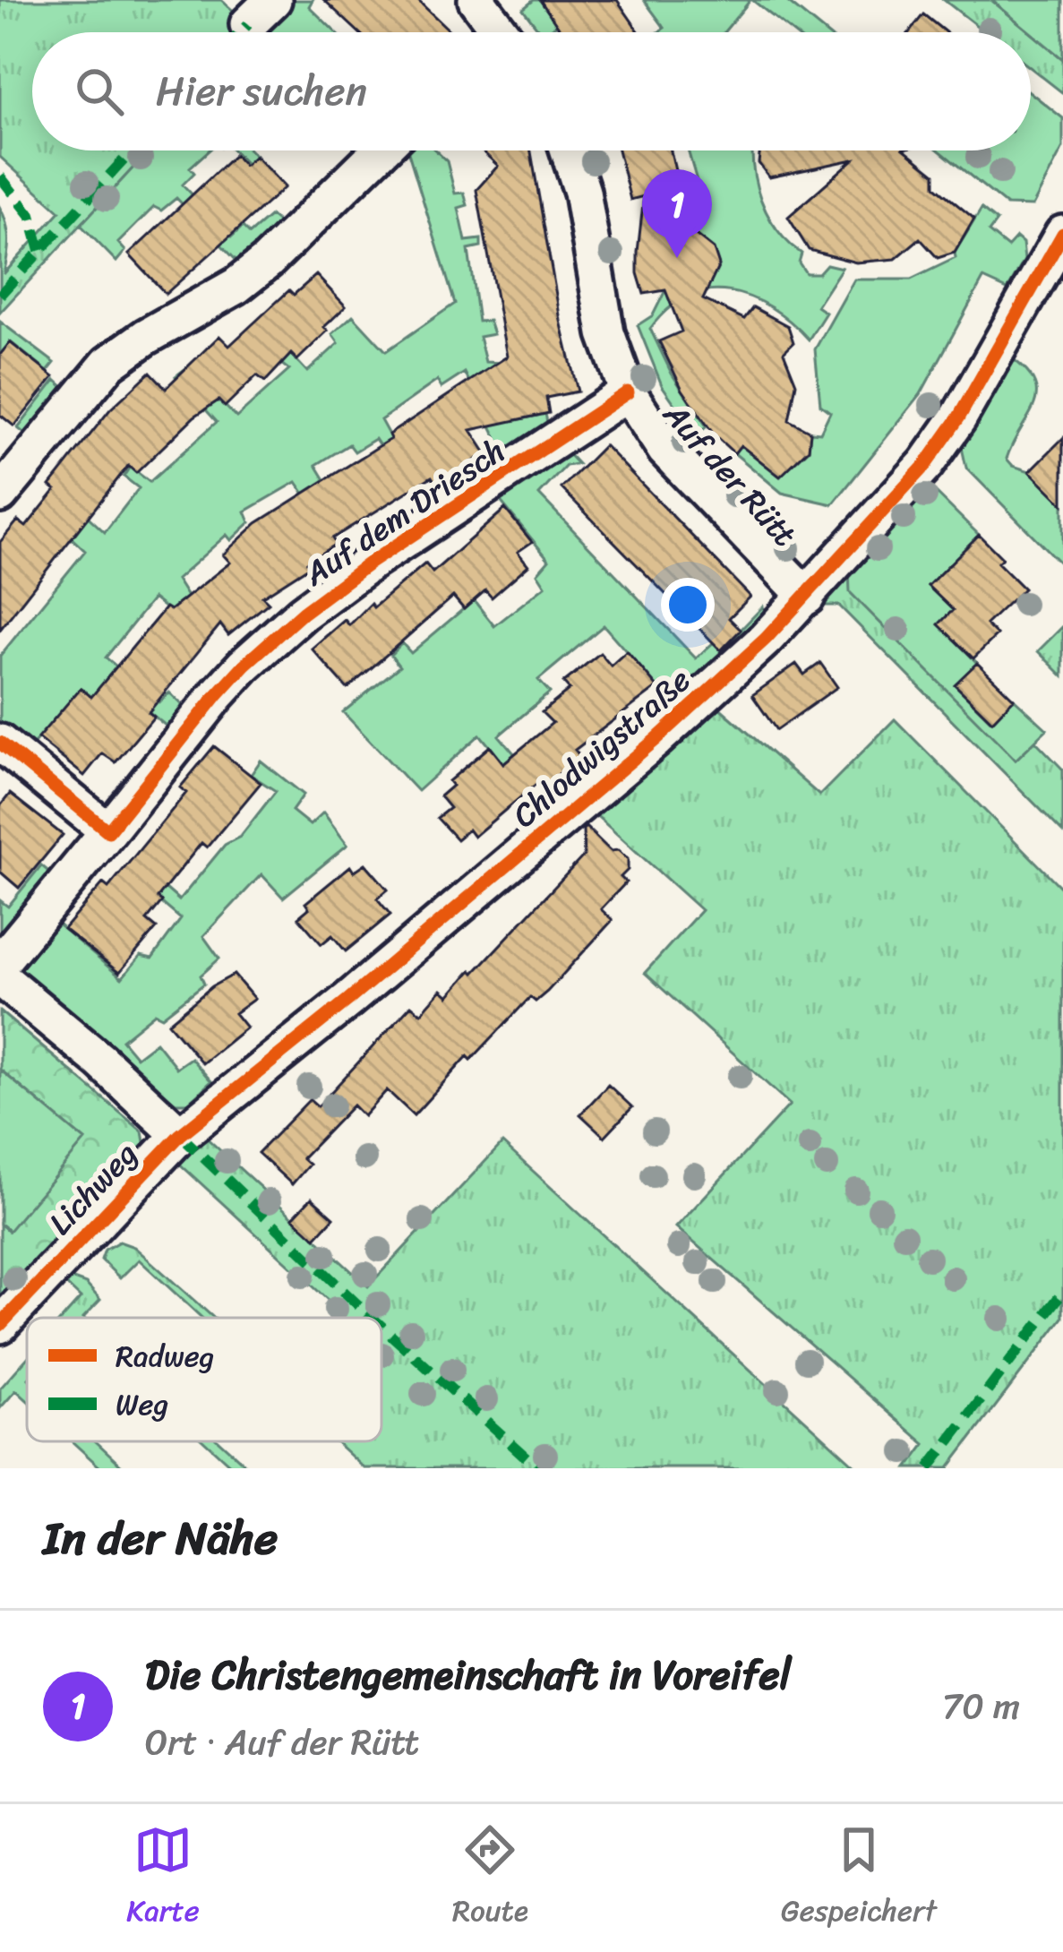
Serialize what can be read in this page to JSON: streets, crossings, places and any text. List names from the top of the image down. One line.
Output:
{"streets":{"street":["Auf der Rütt","Auf dem Driesch","Chlodwigstraße","Lichweg"]},"crossings":[["Auf der Rütt","Auf dem Driesch"],["Auf der Rütt","Chlodwigstraße"],["Chlodwigstraße","Lichweg"]],"legend":["Radweg","Weg"],"page":{"search":"Hier suchen","pins":"1","heading":"In der Nähe","list":[{"mark":"1","name":"Die Christengemeinschaft in Voreifel","note":"Ort · Auf der Rütt","value":"70 m"}],"nav":["Karte","Route","Gespeichert"]}}
